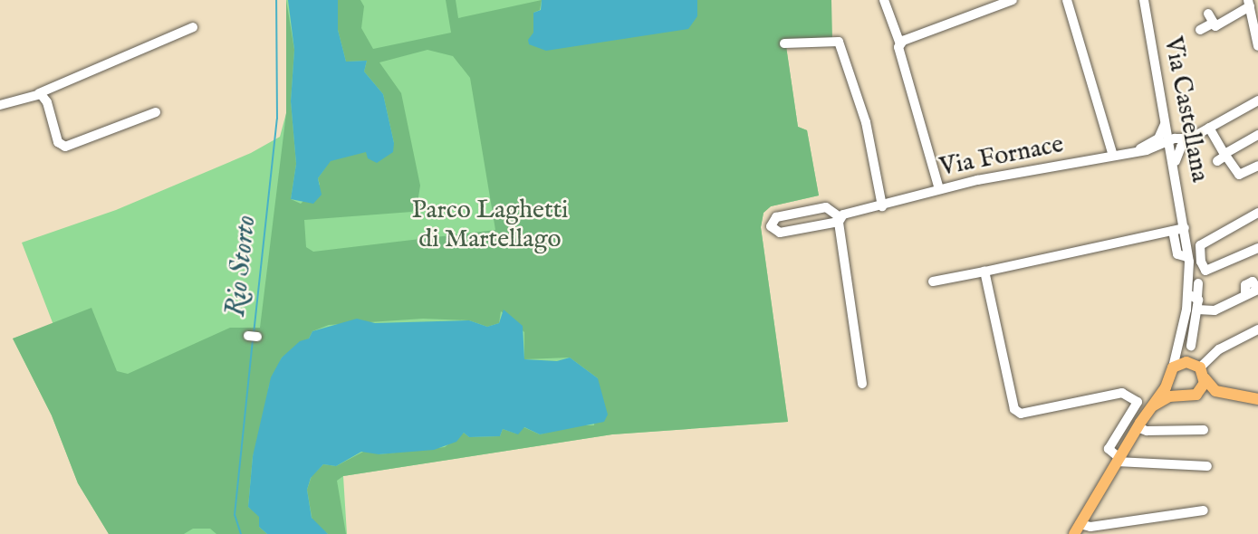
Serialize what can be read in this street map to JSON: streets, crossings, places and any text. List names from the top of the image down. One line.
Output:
{"streets":{"street":["Via Castellana","Via Fornace"]},"water":["Rio Storto"],"parks":["Parco Laghetti di Martellago"]}
